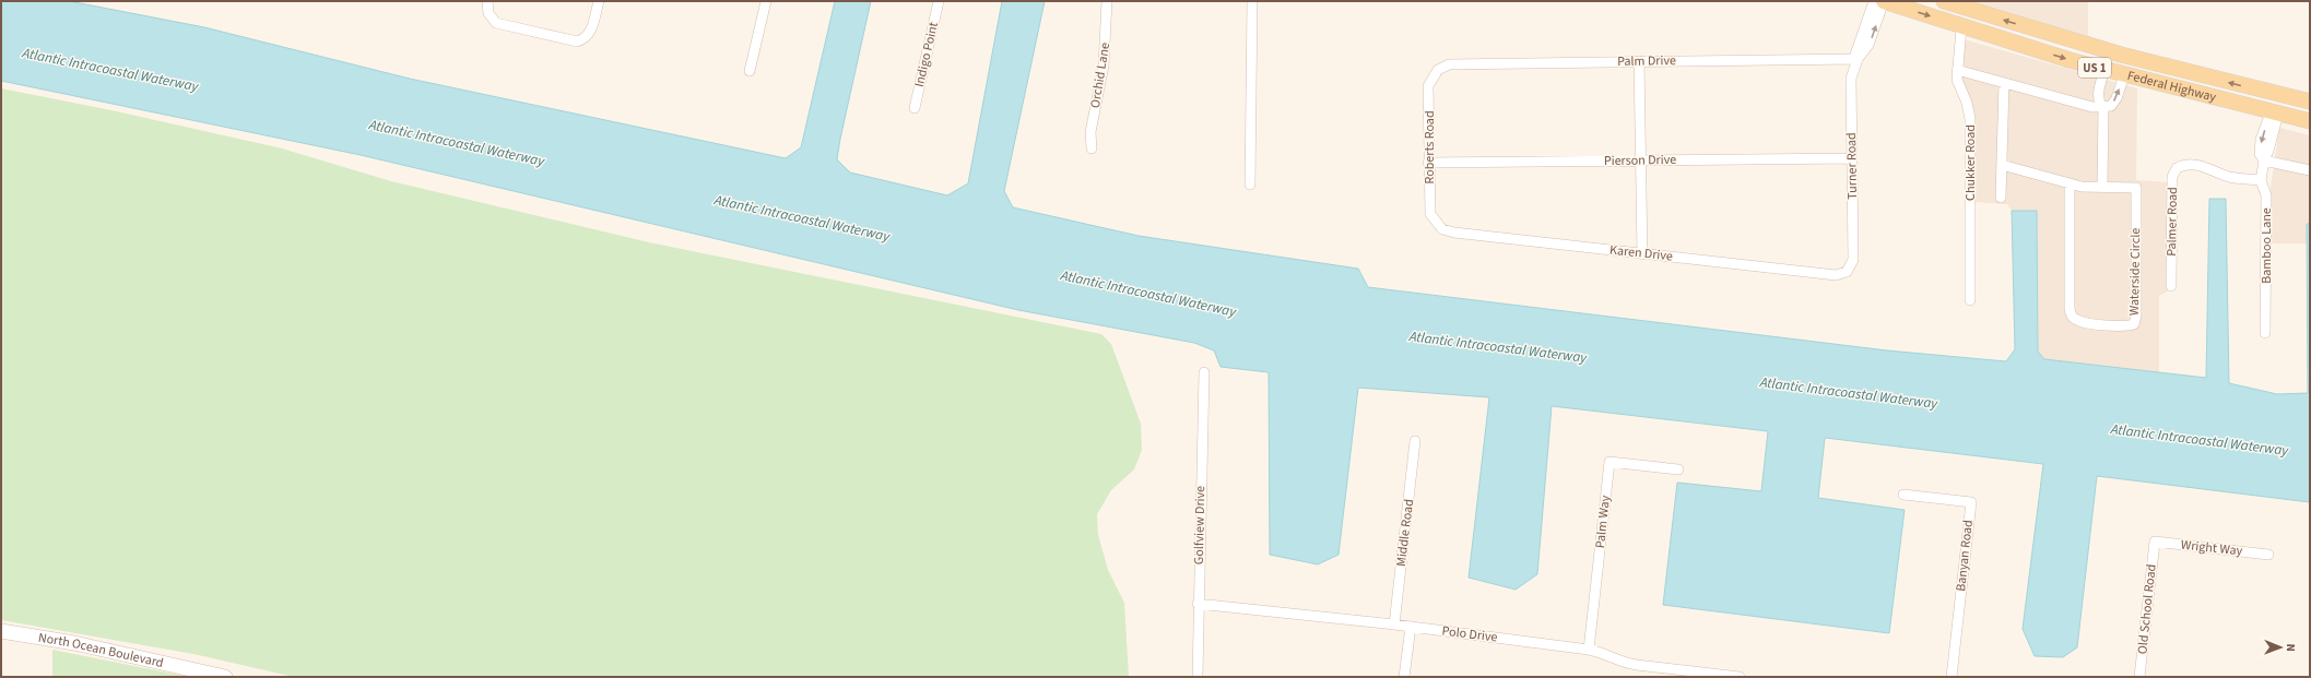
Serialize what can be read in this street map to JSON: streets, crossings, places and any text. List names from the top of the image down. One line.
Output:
{"streets":{"main road":["US 1","Federal Highway","North Ocean Boulevard"],"street":["Indigo Point","Palm Drive","Orchid Lane","Roberts Road","Pierson Drive","Chukker Road","Turner Road","Palmer Road","Bamboo Lane","Karen Drive","Waterside Circle","Palm Way","Golfview Drive","Middle Road","Wright Way","Banyan Road","Old School Road","Polo Drive"]},"crossings":[["Palm Drive","Roberts Road"],["Palm Drive","Turner Road"],["Federal Highway","Chukker Road"],["Federal Highway","Turner Road"],["Federal Highway","Bamboo Lane"],["Roberts Road","Pierson Drive"],["Roberts Road","Karen Drive"],["Pierson Drive","Turner Road"],["Turner Road","Karen Drive"],["Palmer Road","Bamboo Lane"],["Palm Way","Polo Drive"],["Golfview Drive","Polo Drive"],["Middle Road","Polo Drive"],["Wright Way","Old School Road"]],"water":["Atlantic Intracoastal Waterway"],"north":"right"}
